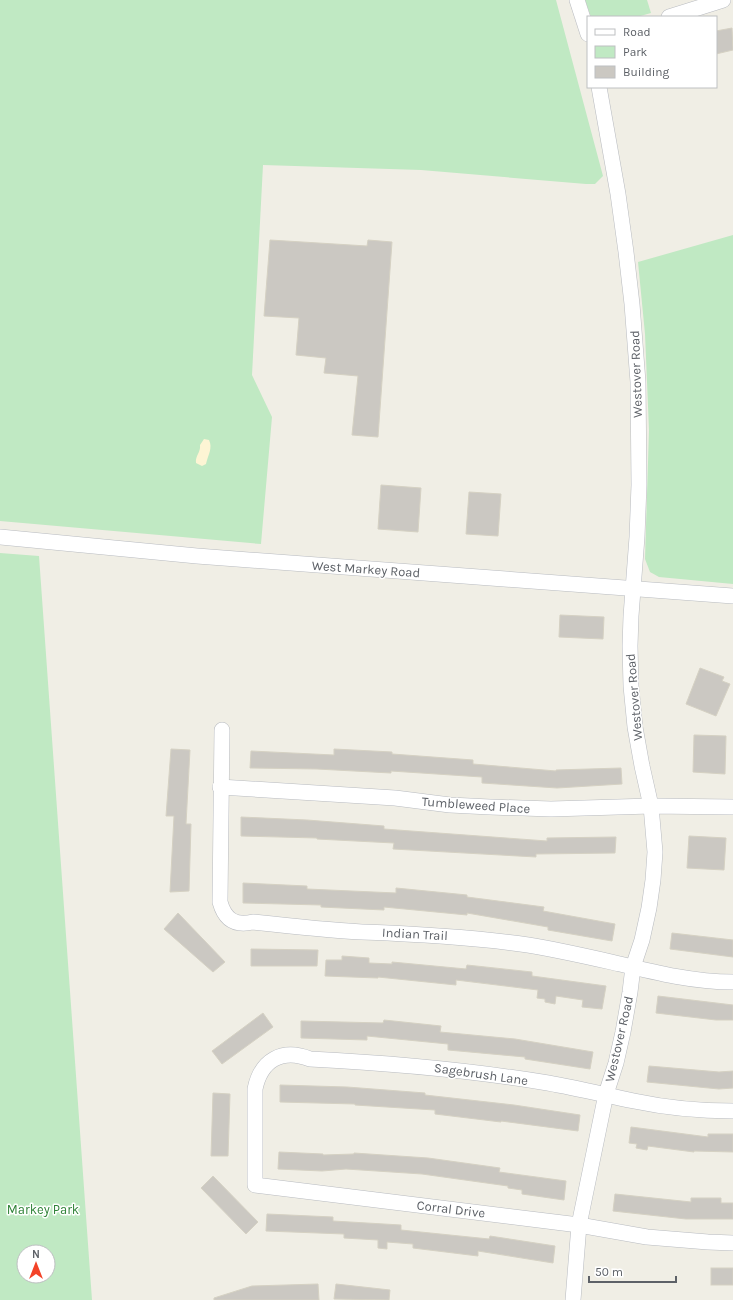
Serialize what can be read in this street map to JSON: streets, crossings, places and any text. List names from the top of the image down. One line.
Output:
{"streets":{"street":["Westover Road","West Markey Road","Tumbleweed Place","Indian Trail","Sagebrush Lane","Corral Drive"]},"crossings":[["Westover Road","West Markey Road"],["Westover Road","Tumbleweed Place"],["Westover Road","Indian Trail"],["Westover Road","Sagebrush Lane"],["Westover Road","Corral Drive"],["Tumbleweed Place","Indian Trail"],["Sagebrush Lane","Corral Drive"]],"parks":["Markey Park"],"legend":["Road","Park","Building"],"scale_bar":"50 m","north":"top"}
